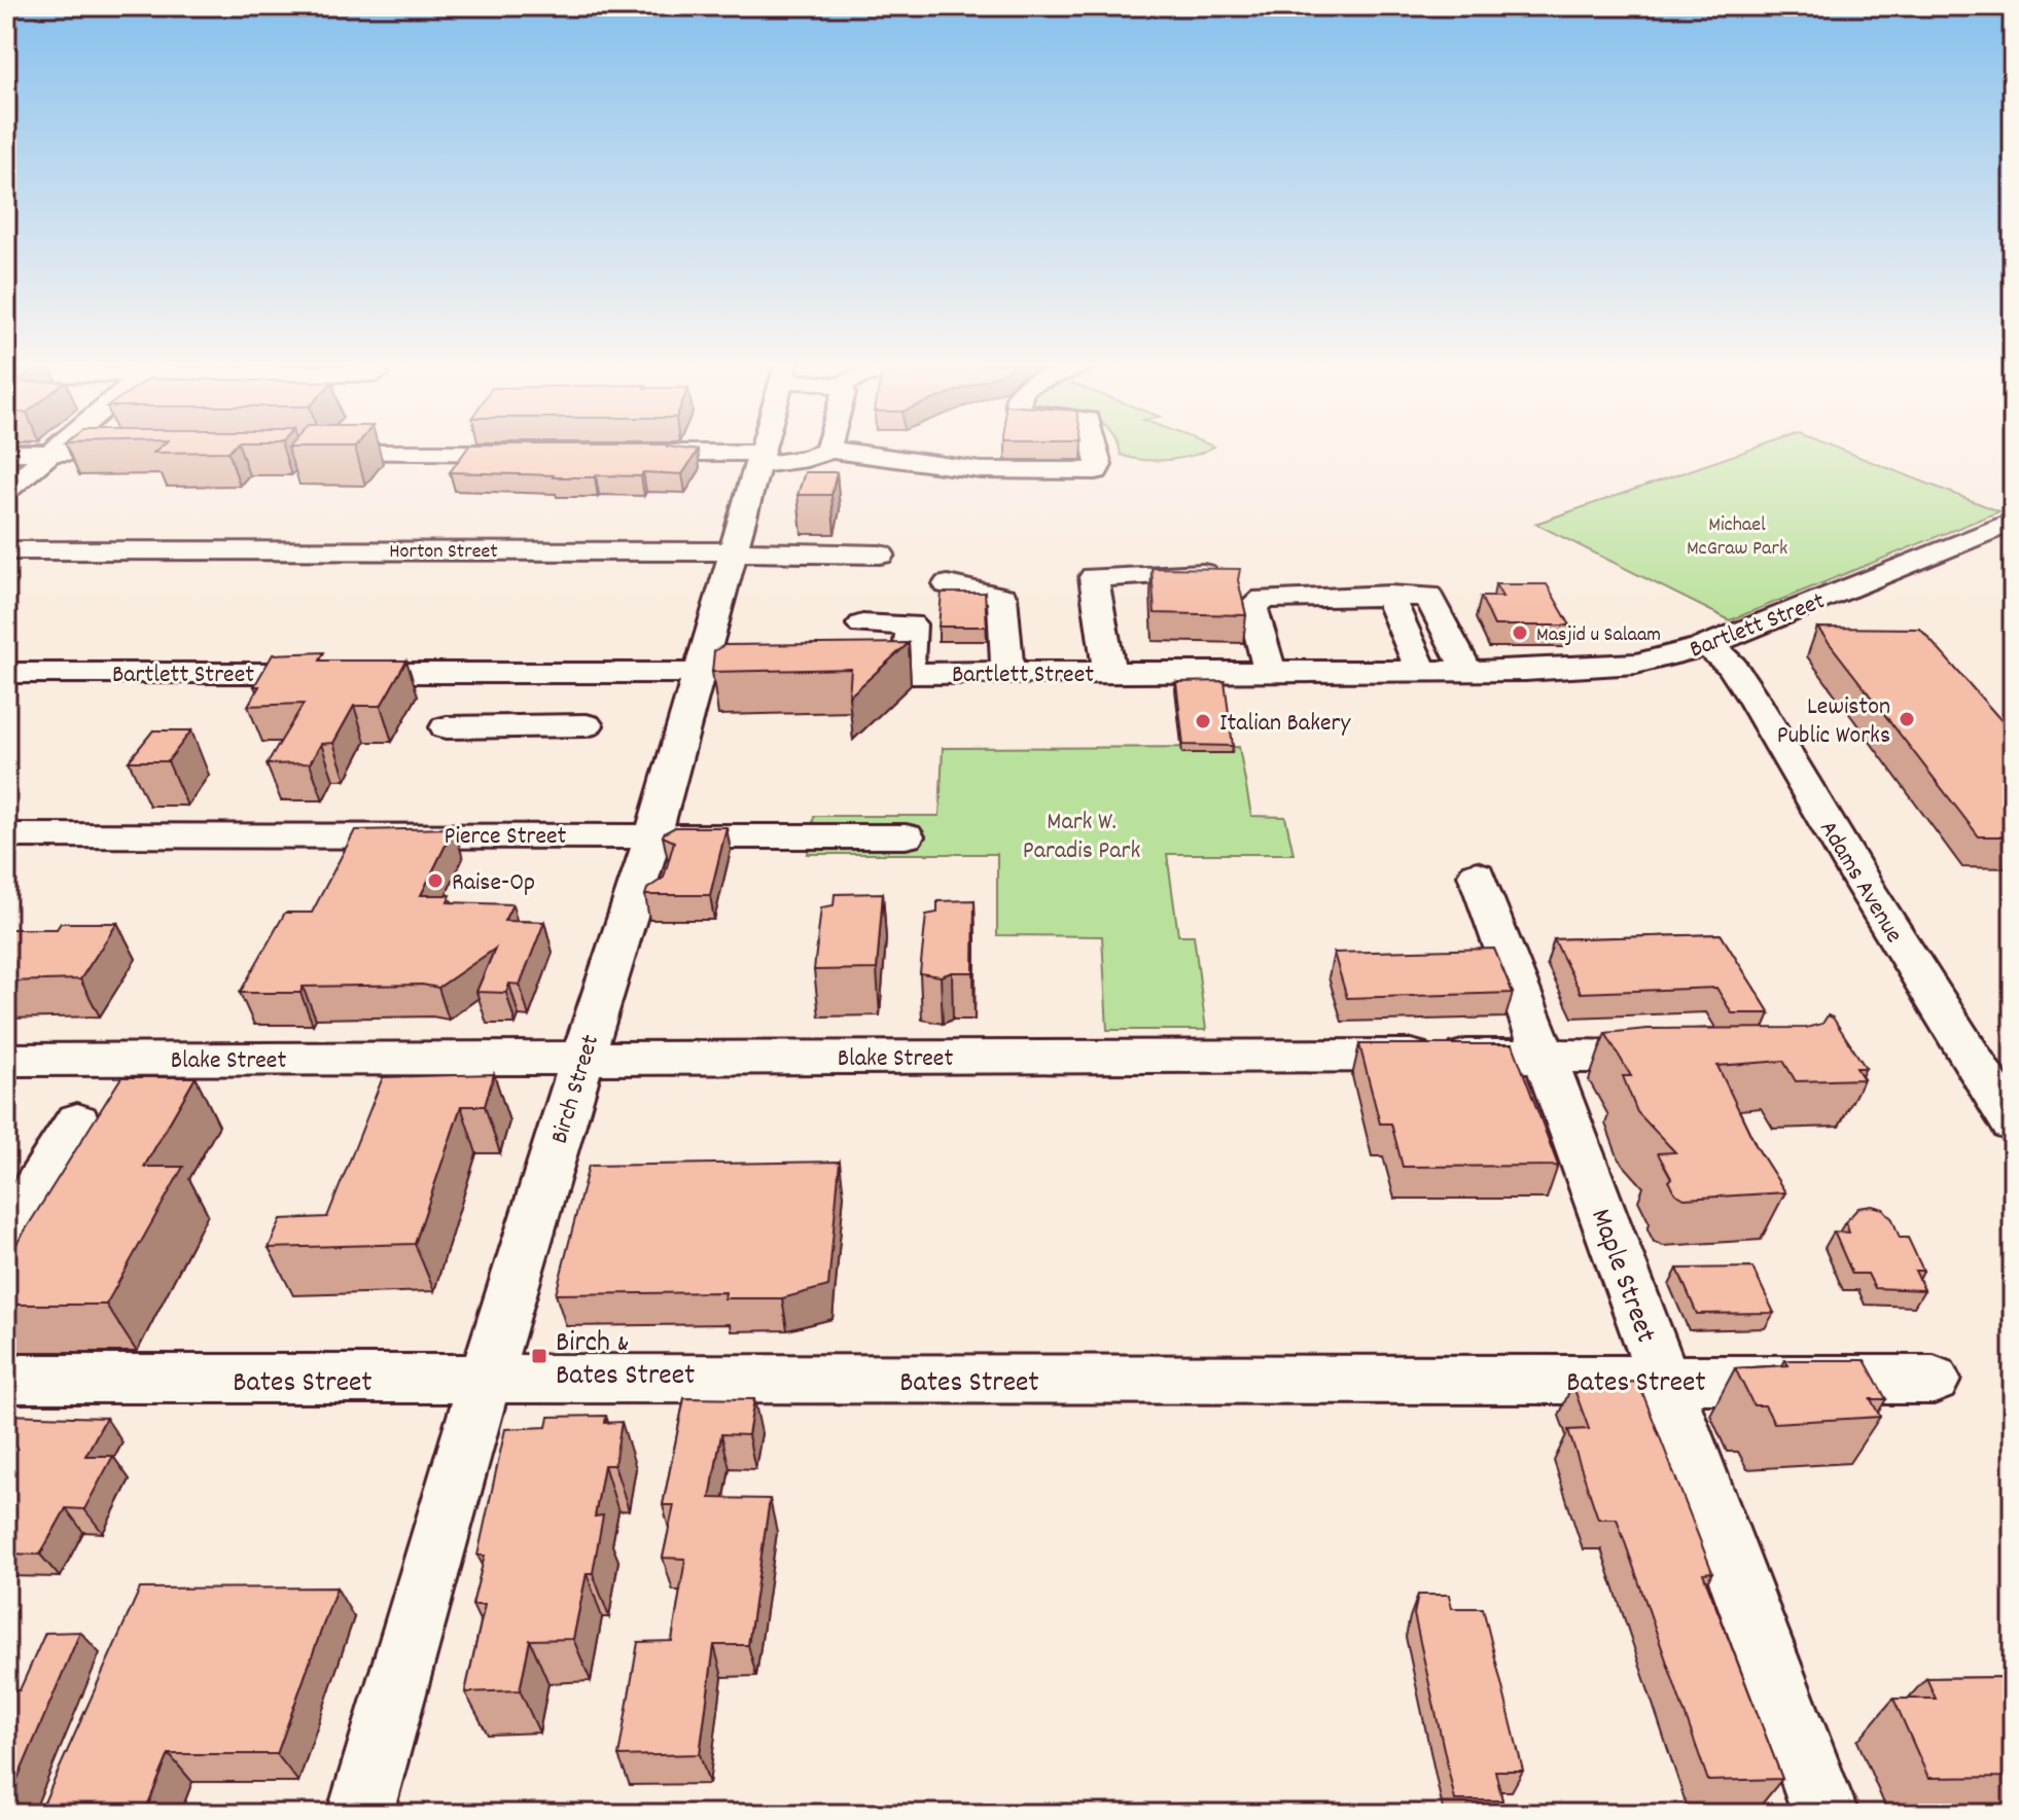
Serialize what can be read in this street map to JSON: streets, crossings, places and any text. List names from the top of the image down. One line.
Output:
{"streets":{"street":["Horton Street","Bartlett Street","Pierce Street","Adams Avenue","Blake Street","Birch Street","Maple Street","Bates Street"]},"crossings":[["Horton Street","Birch Street"],["Bartlett Street","Adams Avenue"],["Bartlett Street","Birch Street"],["Pierce Street","Birch Street"],["Blake Street","Birch Street"],["Blake Street","Maple Street"],["Birch Street","Bates Street"],["Maple Street","Bates Street"]],"parks":["Michael McGraw Park","Mark W. Paradis Park"],"places":{"other":["Masjid u Salaam","Lewiston Public Works","Italian Bakery","Raise-Op"],"transit":["Birch & Bates Street"]}}
